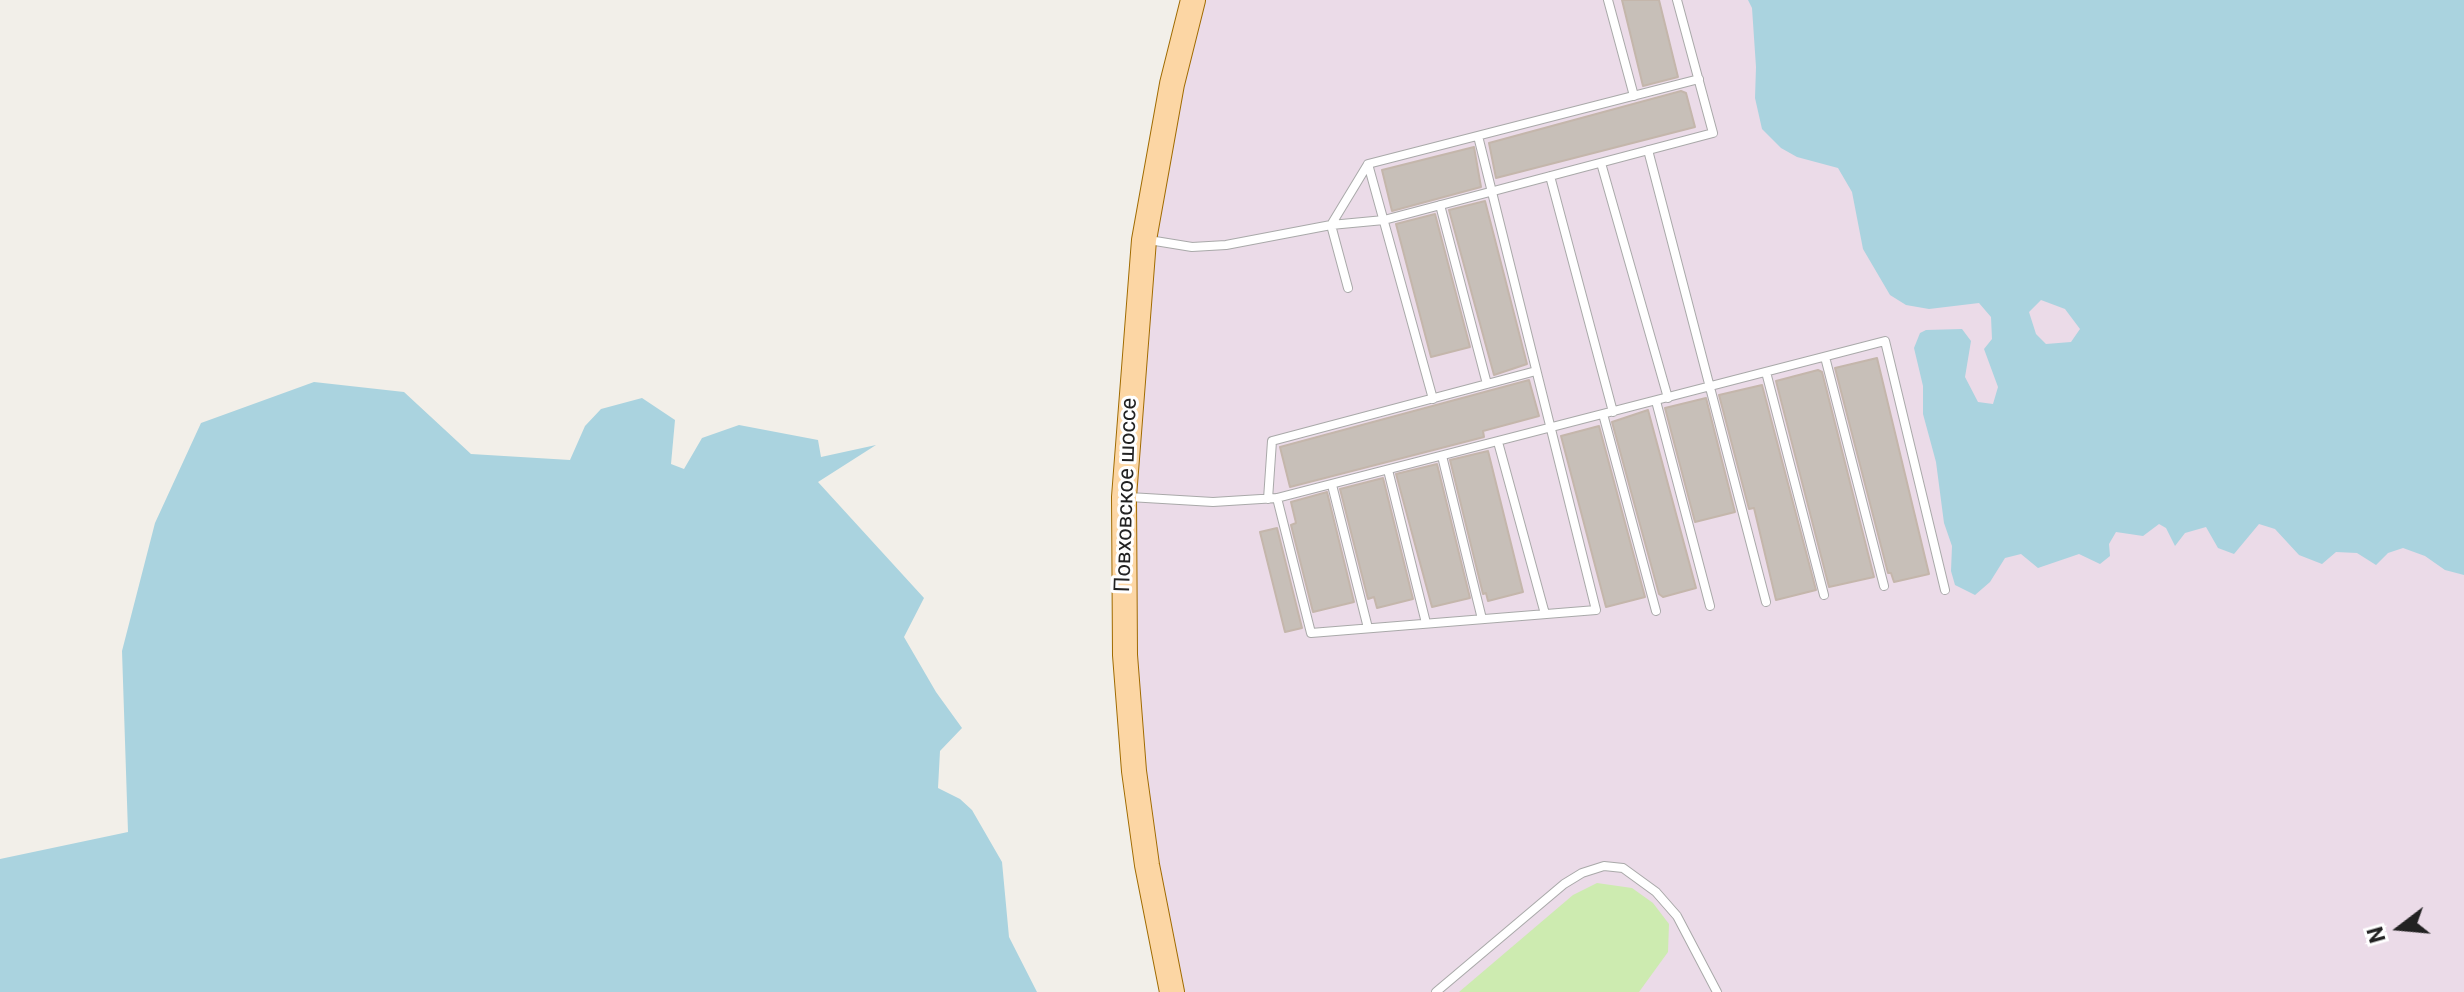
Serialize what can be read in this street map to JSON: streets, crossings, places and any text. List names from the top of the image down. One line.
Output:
{"streets":{"main road":["Повховское шоссе"]},"north":"left"}
